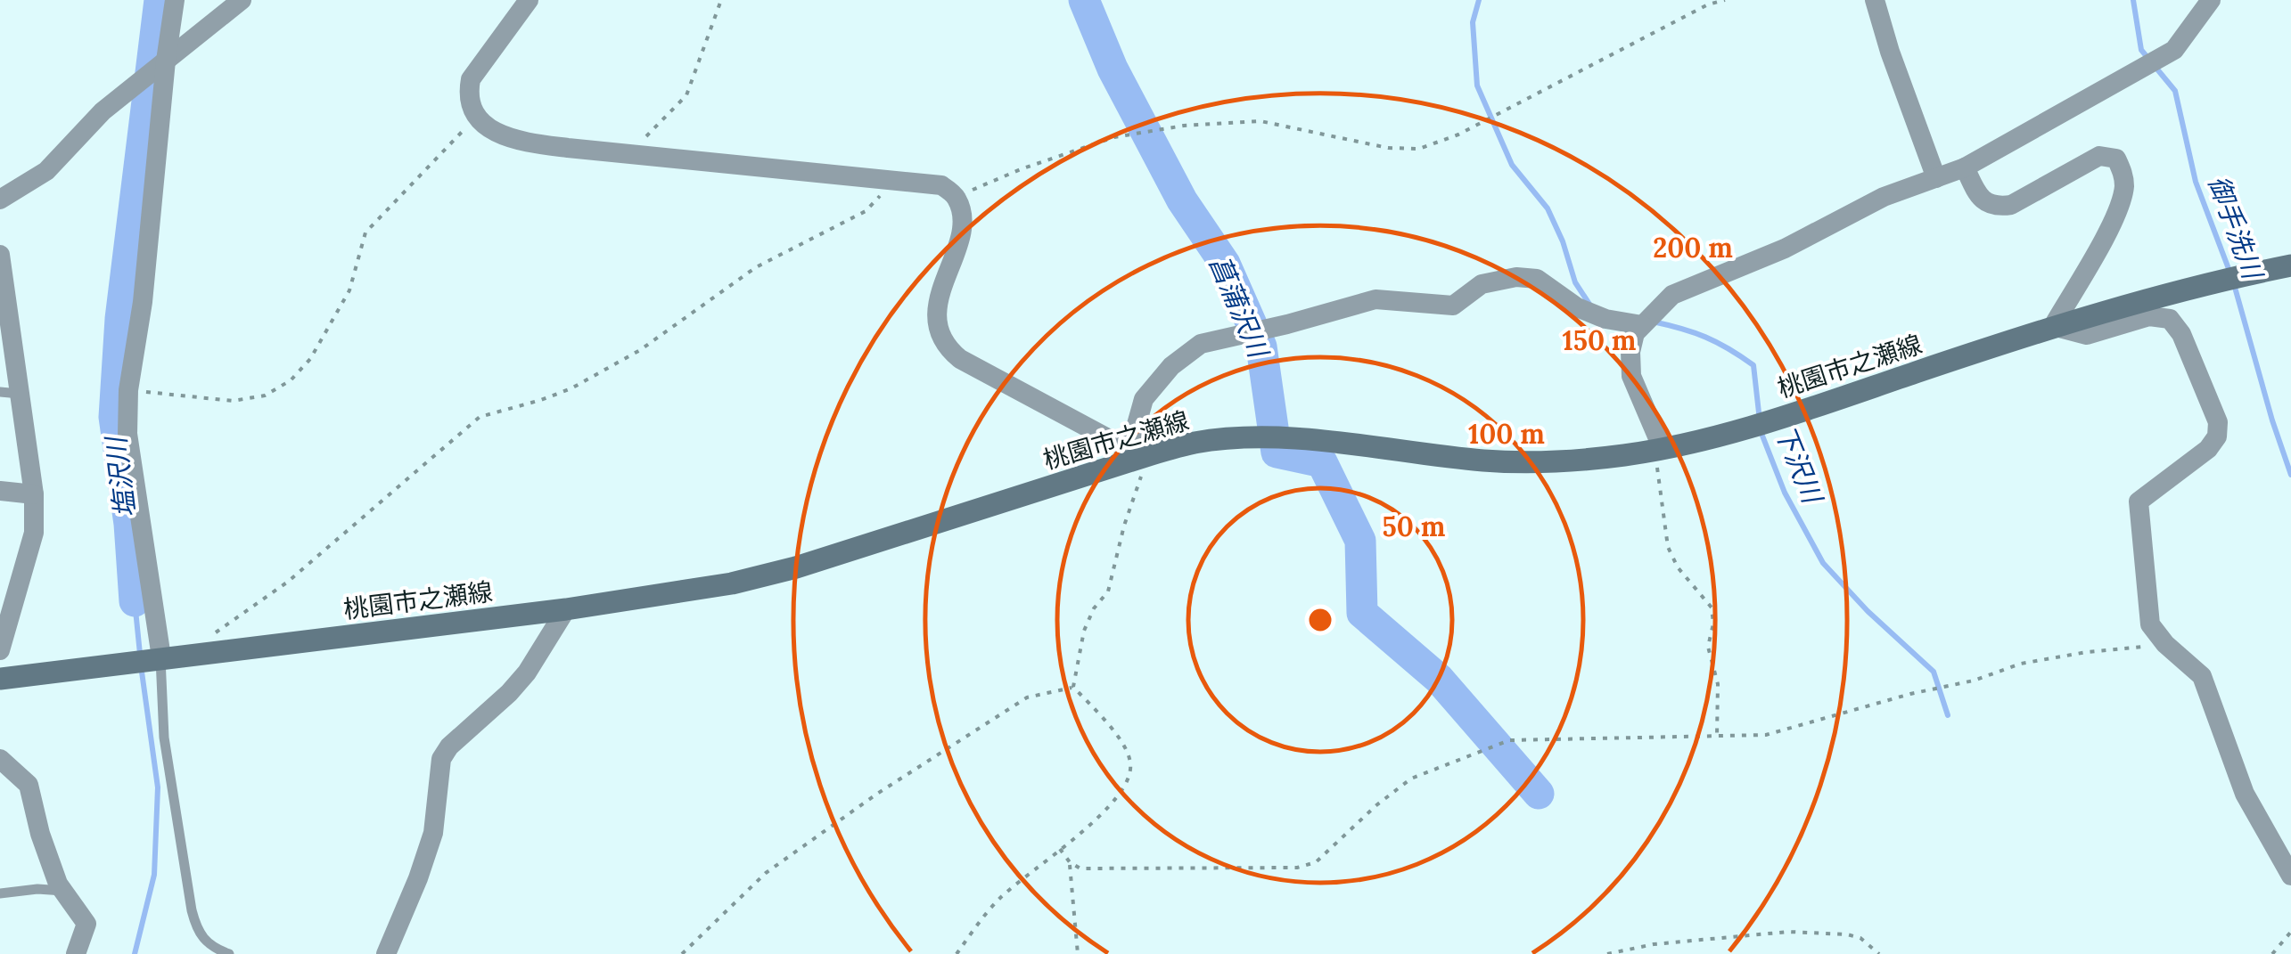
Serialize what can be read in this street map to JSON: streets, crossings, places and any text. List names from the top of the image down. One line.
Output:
{"streets":{"main road":["桃園市之瀬線"]},"water":["御手洗川","菖蒲沢川","下沢川","塩沢川"],"rings":["200 m","150 m","100 m","50 m"]}
